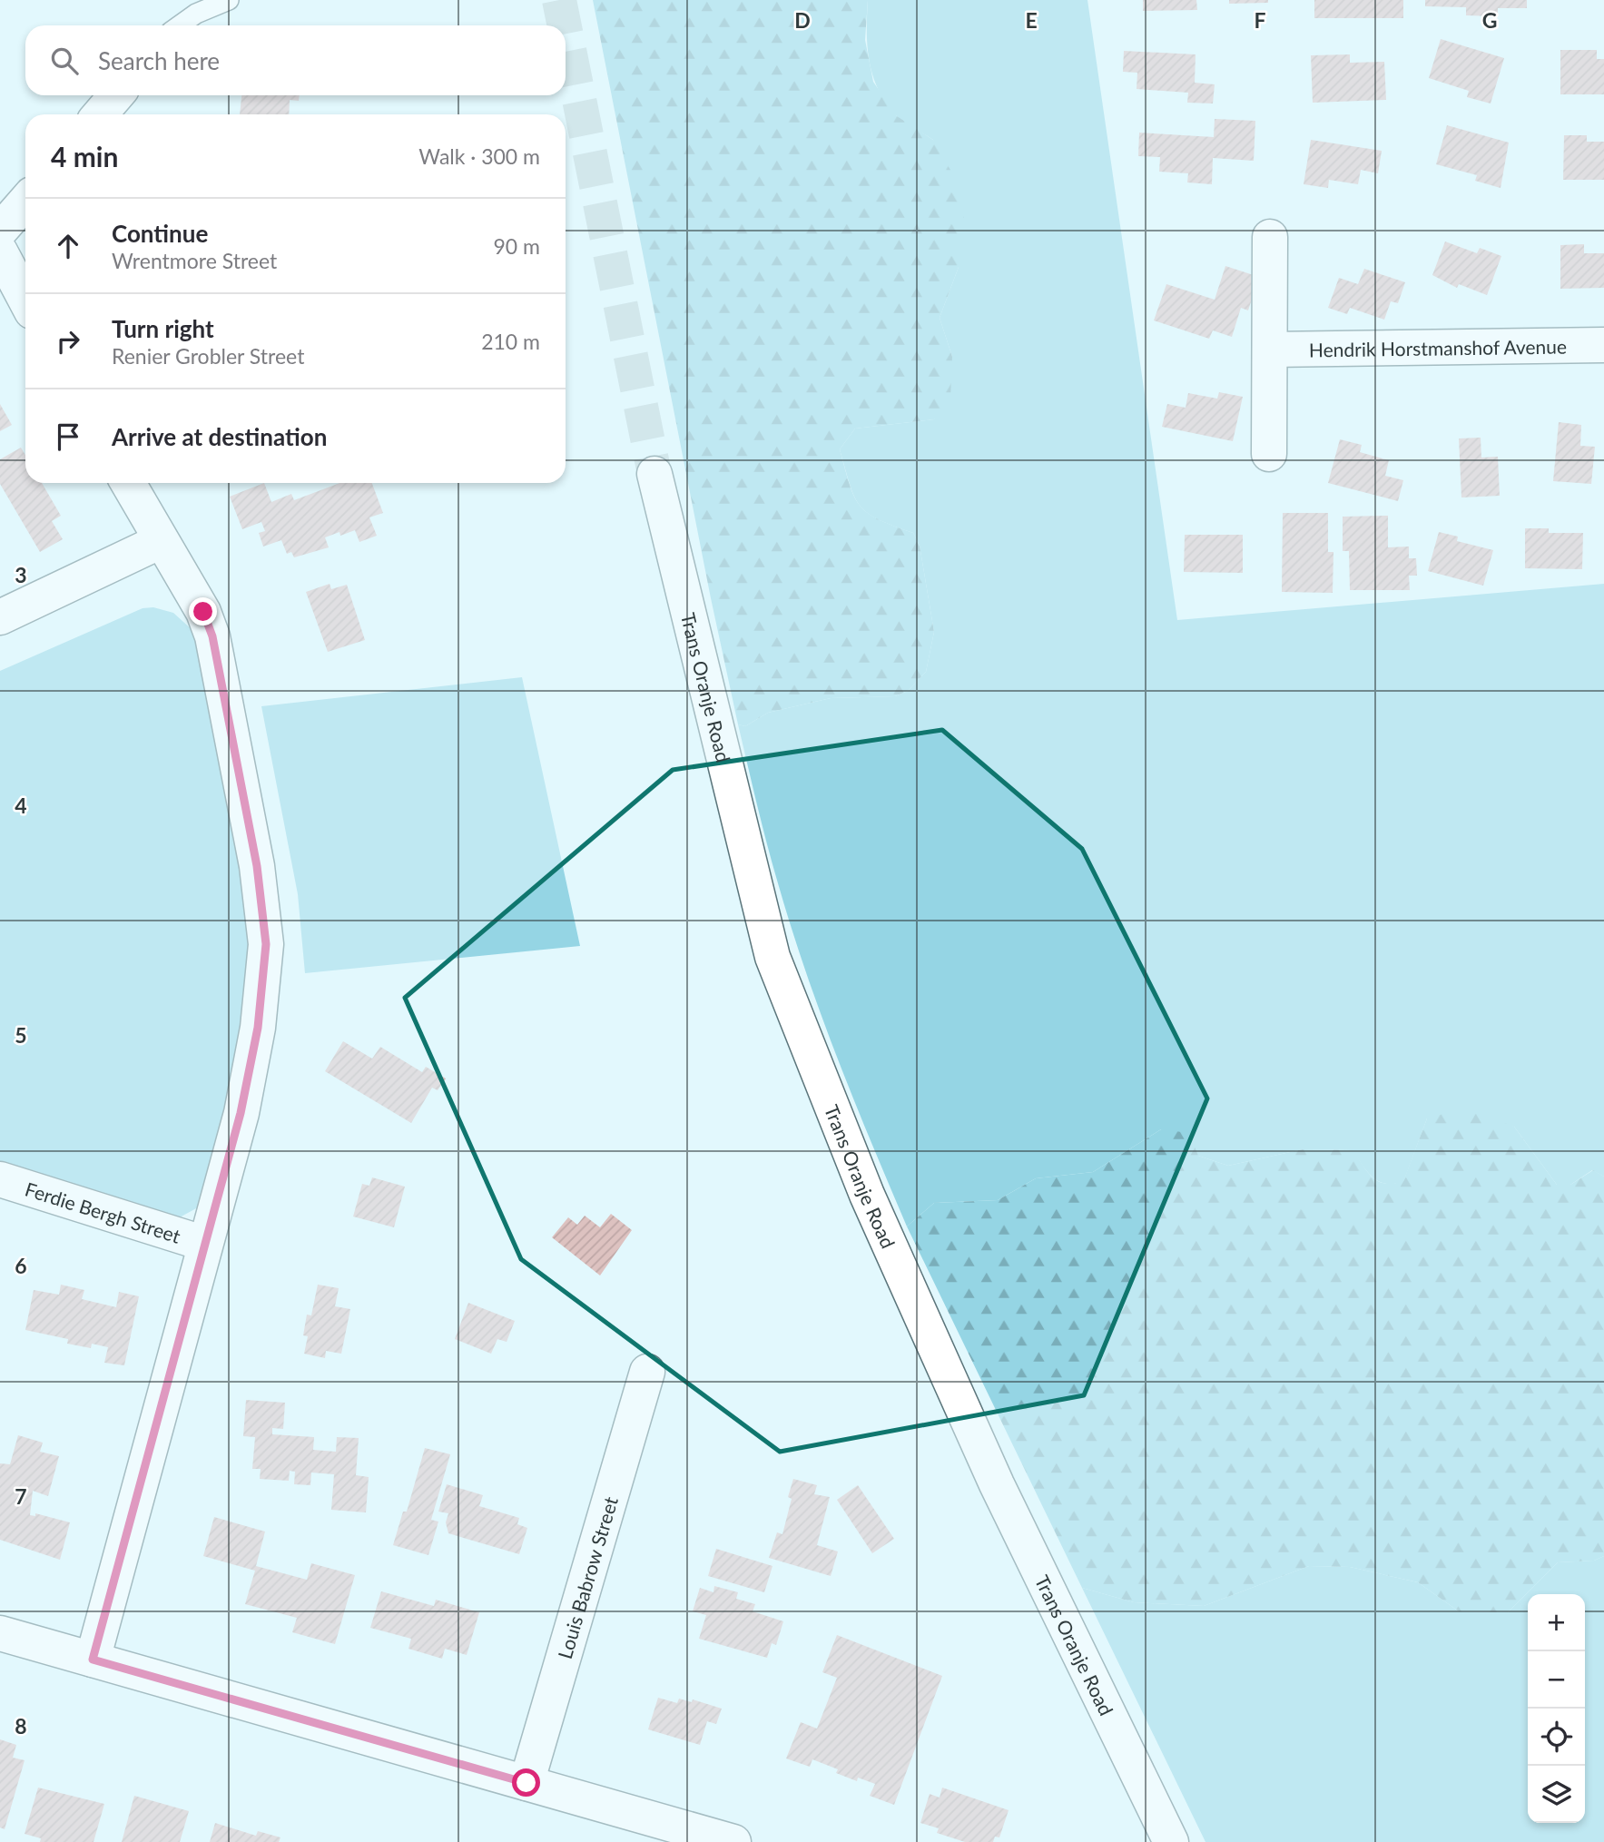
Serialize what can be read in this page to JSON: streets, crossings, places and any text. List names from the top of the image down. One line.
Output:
{"streets":{"street":["Hendrik Horstmanshof Avenue","Trans Oranje Road","Ferdie Bergh Street","Louis Babrow Street"]},"page":{"search":"Search here","heading":["4 min","Walk · 300 m"],"list":[["Continue","Wrentmore Street","90 m"],["Turn right","Renier Grobler Street","210 m"],"Arrive at destination"],"map_buttons":["+","−"]},"grid":{"columns":["D","E","F","G"],"rows":["3","4","5","6","7","8"]}}
